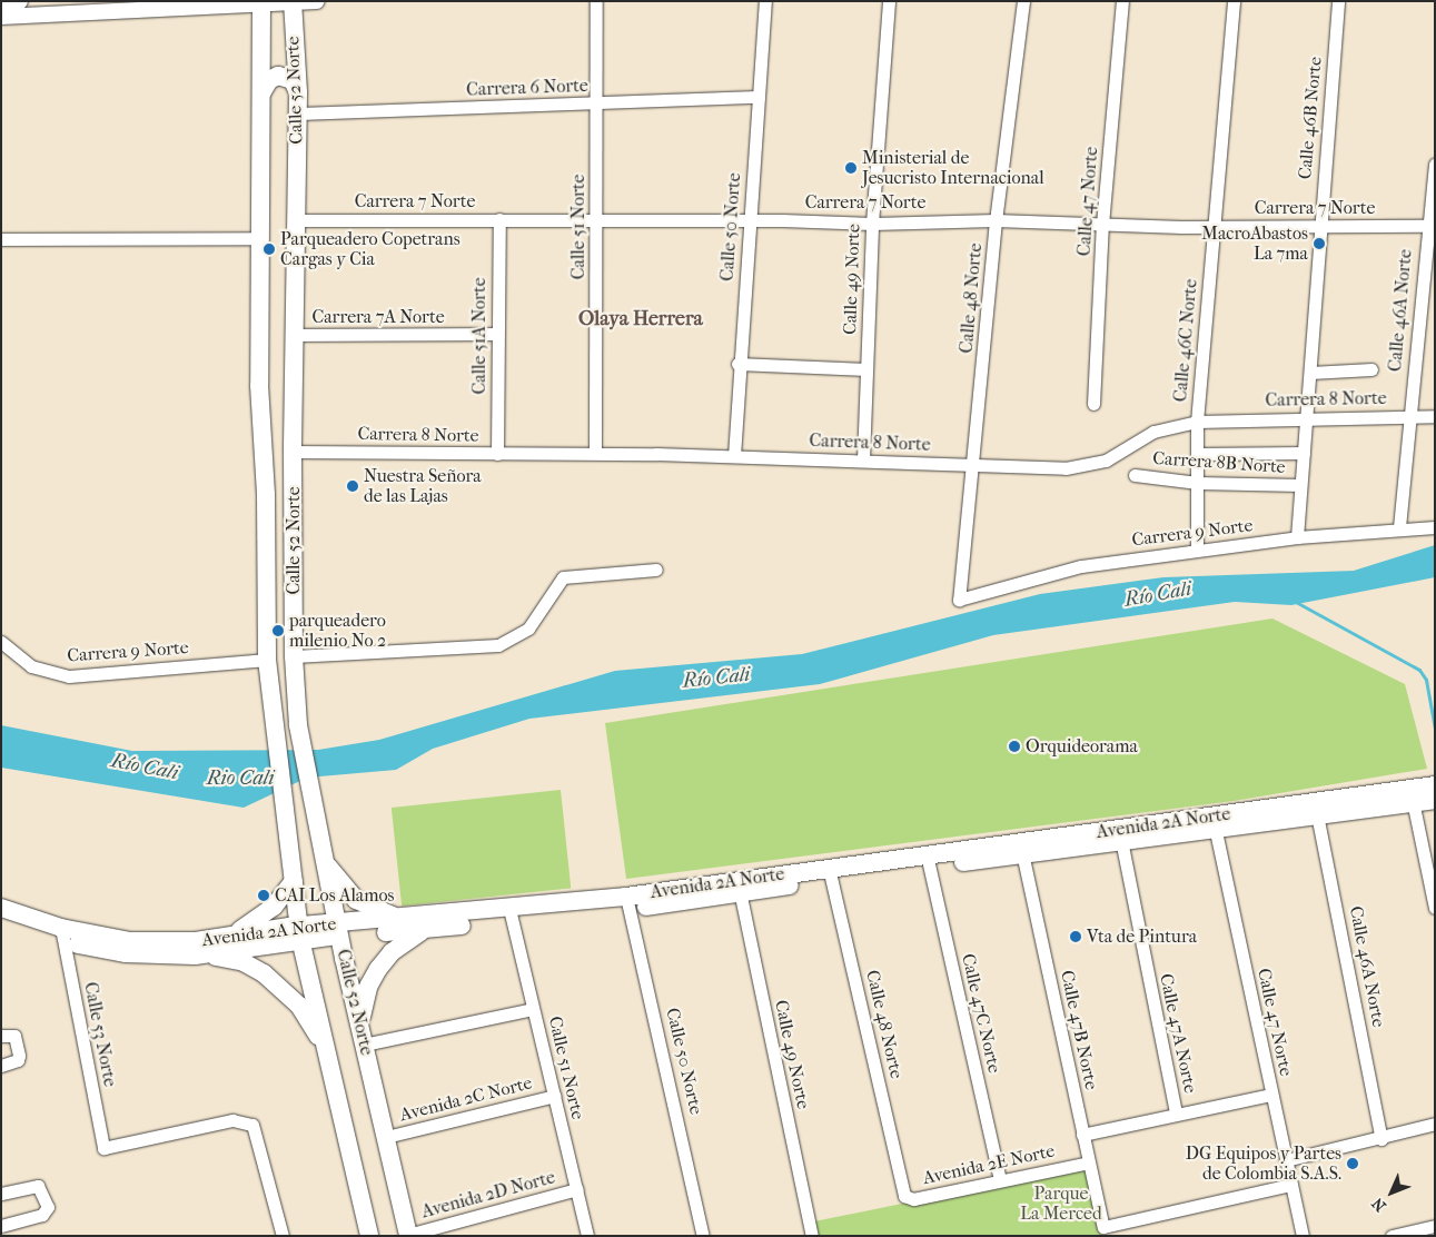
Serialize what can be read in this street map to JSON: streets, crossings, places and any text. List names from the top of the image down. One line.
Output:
{"streets":{"main road":["Calle 52 Norte","Avenida 2A Norte"],"street":["Carrera 6 Norte","Calle 46B Norte","Carrera 7 Norte","Calle 47 Norte","Calle 51 Norte","Calle 50 Norte","Calle 49 Norte","Calle 48 Norte","Calle 46A Norte","Carrera 7A Norte","Calle 51A Norte","Calle 46C Norte","Carrera 8 Norte","Carrera 8B Norte","Carrera 9 Norte","Calle 47C Norte","Calle 47B Norte","Calle 47A Norte","Calle 53 Norte","Avenida 2C Norte","Avenida 2E Norte","Avenida 2D Norte"]},"crossings":[["Carrera 6 Norte","Calle 52 Norte"],["Carrera 6 Norte","Calle 51 Norte"],["Carrera 6 Norte","Calle 50 Norte"],["Calle 52 Norte","Carrera 7 Norte"],["Calle 52 Norte","Carrera 7A Norte"],["Calle 52 Norte","Carrera 8 Norte"],["Calle 52 Norte","Carrera 9 Norte"],["Calle 52 Norte","Avenida 2A Norte"],["Calle 52 Norte","Avenida 2C Norte"],["Calle 52 Norte","Avenida 2D Norte"],["Calle 46B Norte","Carrera 7 Norte"],["Calle 46B Norte","Carrera 8 Norte"],["Calle 46B Norte","Carrera 8B Norte"],["Calle 46B Norte","Carrera 9 Norte"],["Carrera 7 Norte","Calle 47 Norte"],["Carrera 7 Norte","Calle 51 Norte"],["Carrera 7 Norte","Calle 50 Norte"],["Carrera 7 Norte","Calle 49 Norte"],["Carrera 7 Norte","Calle 48 Norte"],["Carrera 7 Norte","Calle 46A Norte"],["Carrera 7 Norte","Calle 51A Norte"],["Carrera 7 Norte","Calle 46C Norte"],["Calle 47 Norte","Avenida 2A Norte"],["Calle 47 Norte","Calle 47B Norte"],["Calle 51 Norte","Carrera 8 Norte"],["Calle 51 Norte","Avenida 2A Norte"],["Calle 51 Norte","Avenida 2C Norte"],["Calle 51 Norte","Avenida 2D Norte"],["Calle 50 Norte","Carrera 8 Norte"],["Calle 50 Norte","Avenida 2A Norte"],["Calle 49 Norte","Carrera 8 Norte"],["Calle 49 Norte","Avenida 2A Norte"],["Calle 48 Norte","Carrera 8 Norte"],["Calle 48 Norte","Carrera 9 Norte"],["Calle 48 Norte","Avenida 2A Norte"],["Calle 48 Norte","Avenida 2E Norte"],["Calle 46A Norte","Carrera 8 Norte"],["Calle 46A Norte","Carrera 9 Norte"],["Calle 46A Norte","Avenida 2A Norte"],["Carrera 7A Norte","Calle 51A Norte"],["Calle 51A Norte","Carrera 8 Norte"],["Calle 46C Norte","Carrera 8 Norte"],["Calle 46C Norte","Carrera 8B Norte"],["Calle 46C Norte","Carrera 9 Norte"],["Avenida 2A Norte","Calle 47C Norte"],["Avenida 2A Norte","Calle 47B Norte"],["Avenida 2A Norte","Calle 47A Norte"],["Avenida 2A Norte","Calle 53 Norte"],["Calle 47C Norte","Avenida 2E Norte"],["Calle 47B Norte","Avenida 2E Norte"]],"districts":["Olaya Herrera"],"water":["Río Cali","Rio Cali"],"parks":["Parque La Merced"],"places":["Ministerial de Jesucristo Internacional","MacroAbastos La 7ma","Parqueadero Copetrans Cargas y Cia","Nuestra Señora de las Lajas","parqueadero milenio No 2","Orquideorama","CAI Los Alamos","Vta de Pintura","DG Equipos y Partes de Colombia S.A.S."],"north":"bottom left"}
